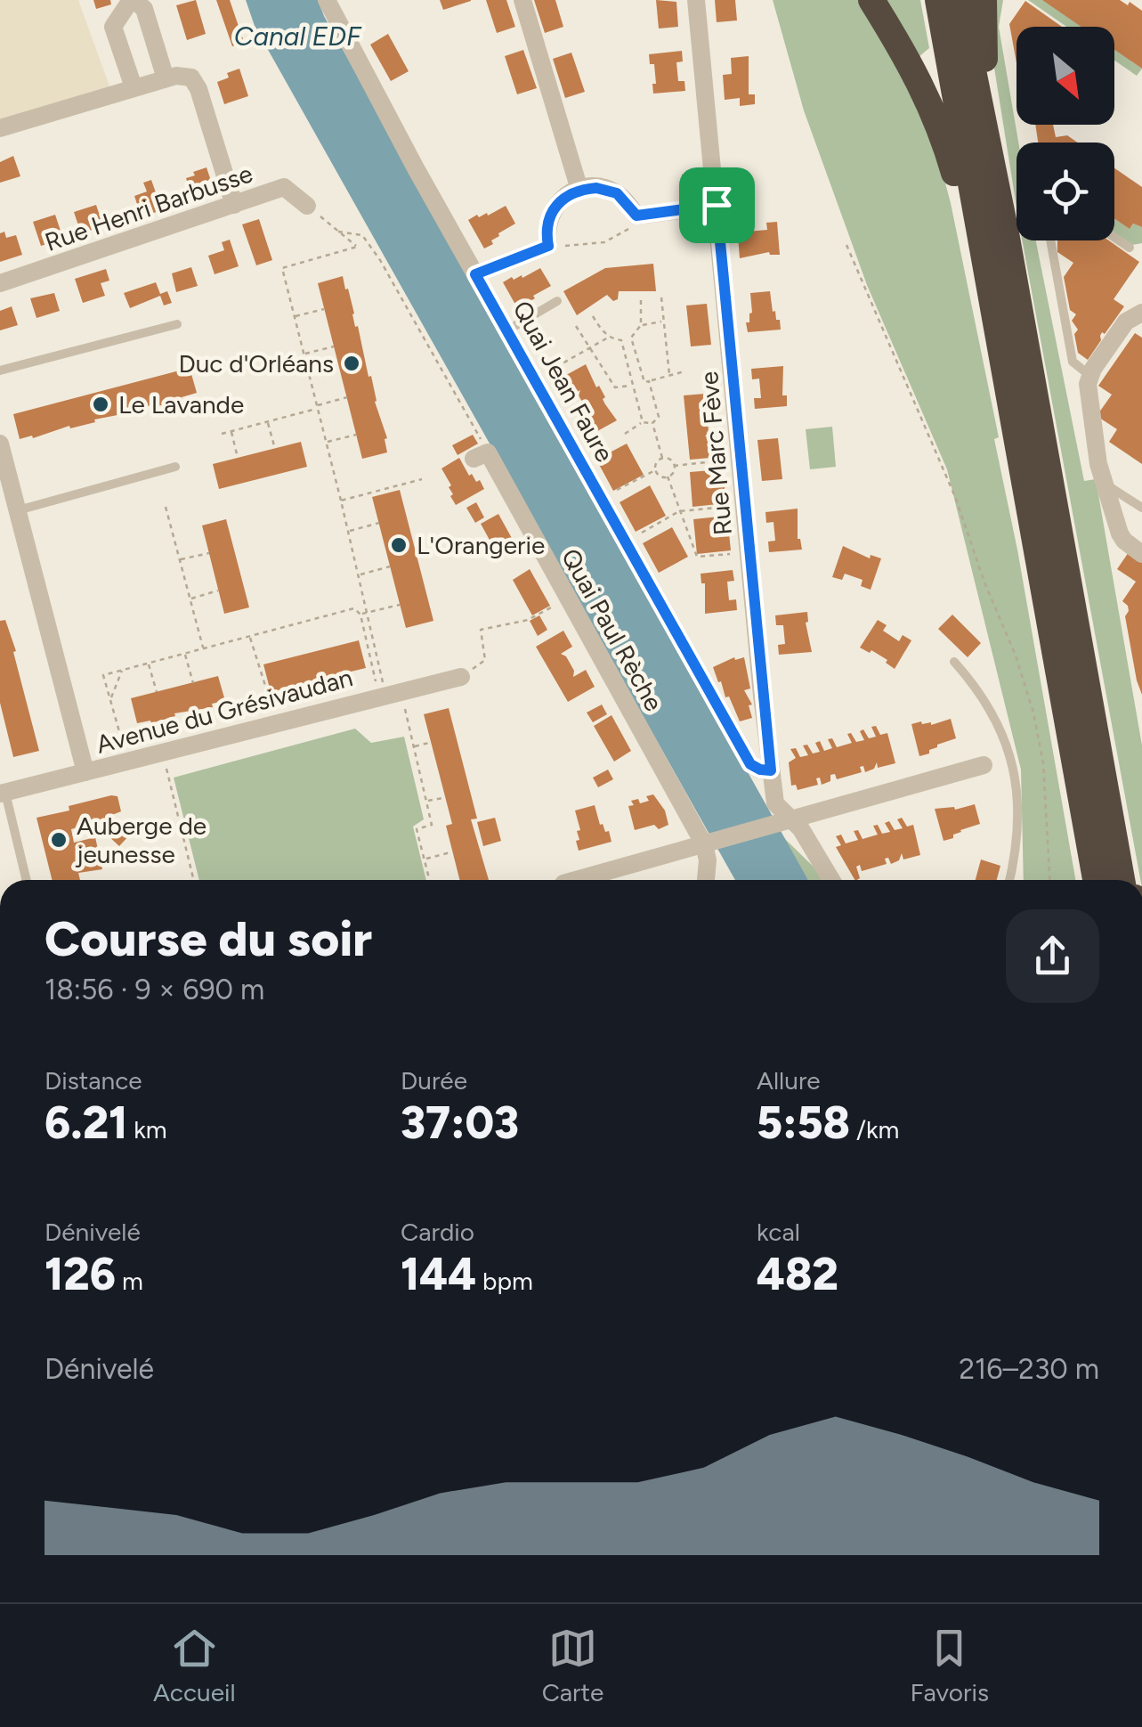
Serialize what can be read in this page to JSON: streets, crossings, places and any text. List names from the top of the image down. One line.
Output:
{"streets":{"street":["Rue Henri Barbusse","Quai Jean Faure","Rue Marc Fève","Quai Paul Rèche","Avenue du Grésivaudan"]},"crossings":[["Quai Jean Faure","Rue Marc Fève"]],"water":["Canal EDF"],"places":["Duc d'Orléans","Le Lavande","L'Orangerie","Auberge de jeunesse"],"north":"bottom right","page":{"heading":["Course du soir","18:56 · 9 × 690 m"],"stats":[["Distance","6.21 km"],["Durée","37:03"],["Allure","5:58 /km"],["Dénivelé","126 m"],["Cardio","144 bpm"],["kcal","482"]],"chart":["Dénivelé","216–230 m"],"tabs":["Accueil","Carte","Favoris"]}}
